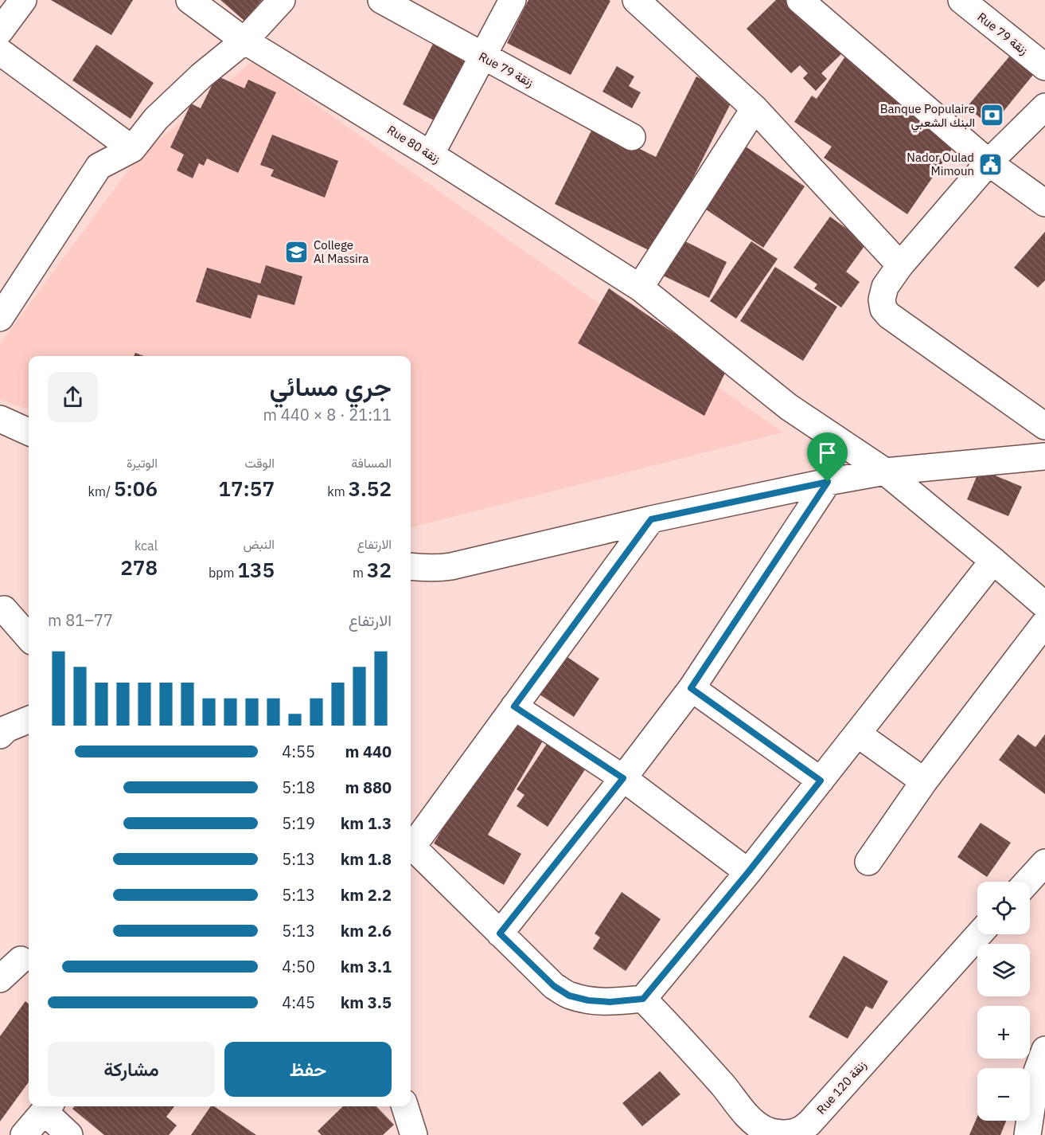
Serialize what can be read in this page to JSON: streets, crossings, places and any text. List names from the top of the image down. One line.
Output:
{"streets":{"street":["Rue 79 زنقة","Rue 80 زنقة","Rue 120 زنقة"]},"places":{"bank":["Banque Populaire البنك الشعبي"],"public building":["Nador Oulad Mimoun"],"school or university":["College Al Massira"]},"page":{"heading":["جري مسائي","21:11 · 8 × 440 m"],"stats":[["المسافة","3.52 km"],["الوقت","17:57"],["الوتيرة","5:06 /km"],["الارتفاع","32 m"],["النبض","135 bpm"],["kcal","278"]],"chart":["الارتفاع","77–81 m"],"list":[{"name":"440 m","note":"4:55"},{"name":"880 m","note":"5:18"},{"name":"1.3 km","note":"5:19"},{"name":"1.8 km","note":"5:13"},{"name":"2.2 km","note":"5:13"},{"name":"2.6 km","note":"5:13"},{"name":"3.1 km","note":"4:50"},{"name":"3.5 km","note":"4:45"}],"map_buttons":["+","−"],"buttons":["حفظ","مشاركة"]}}
